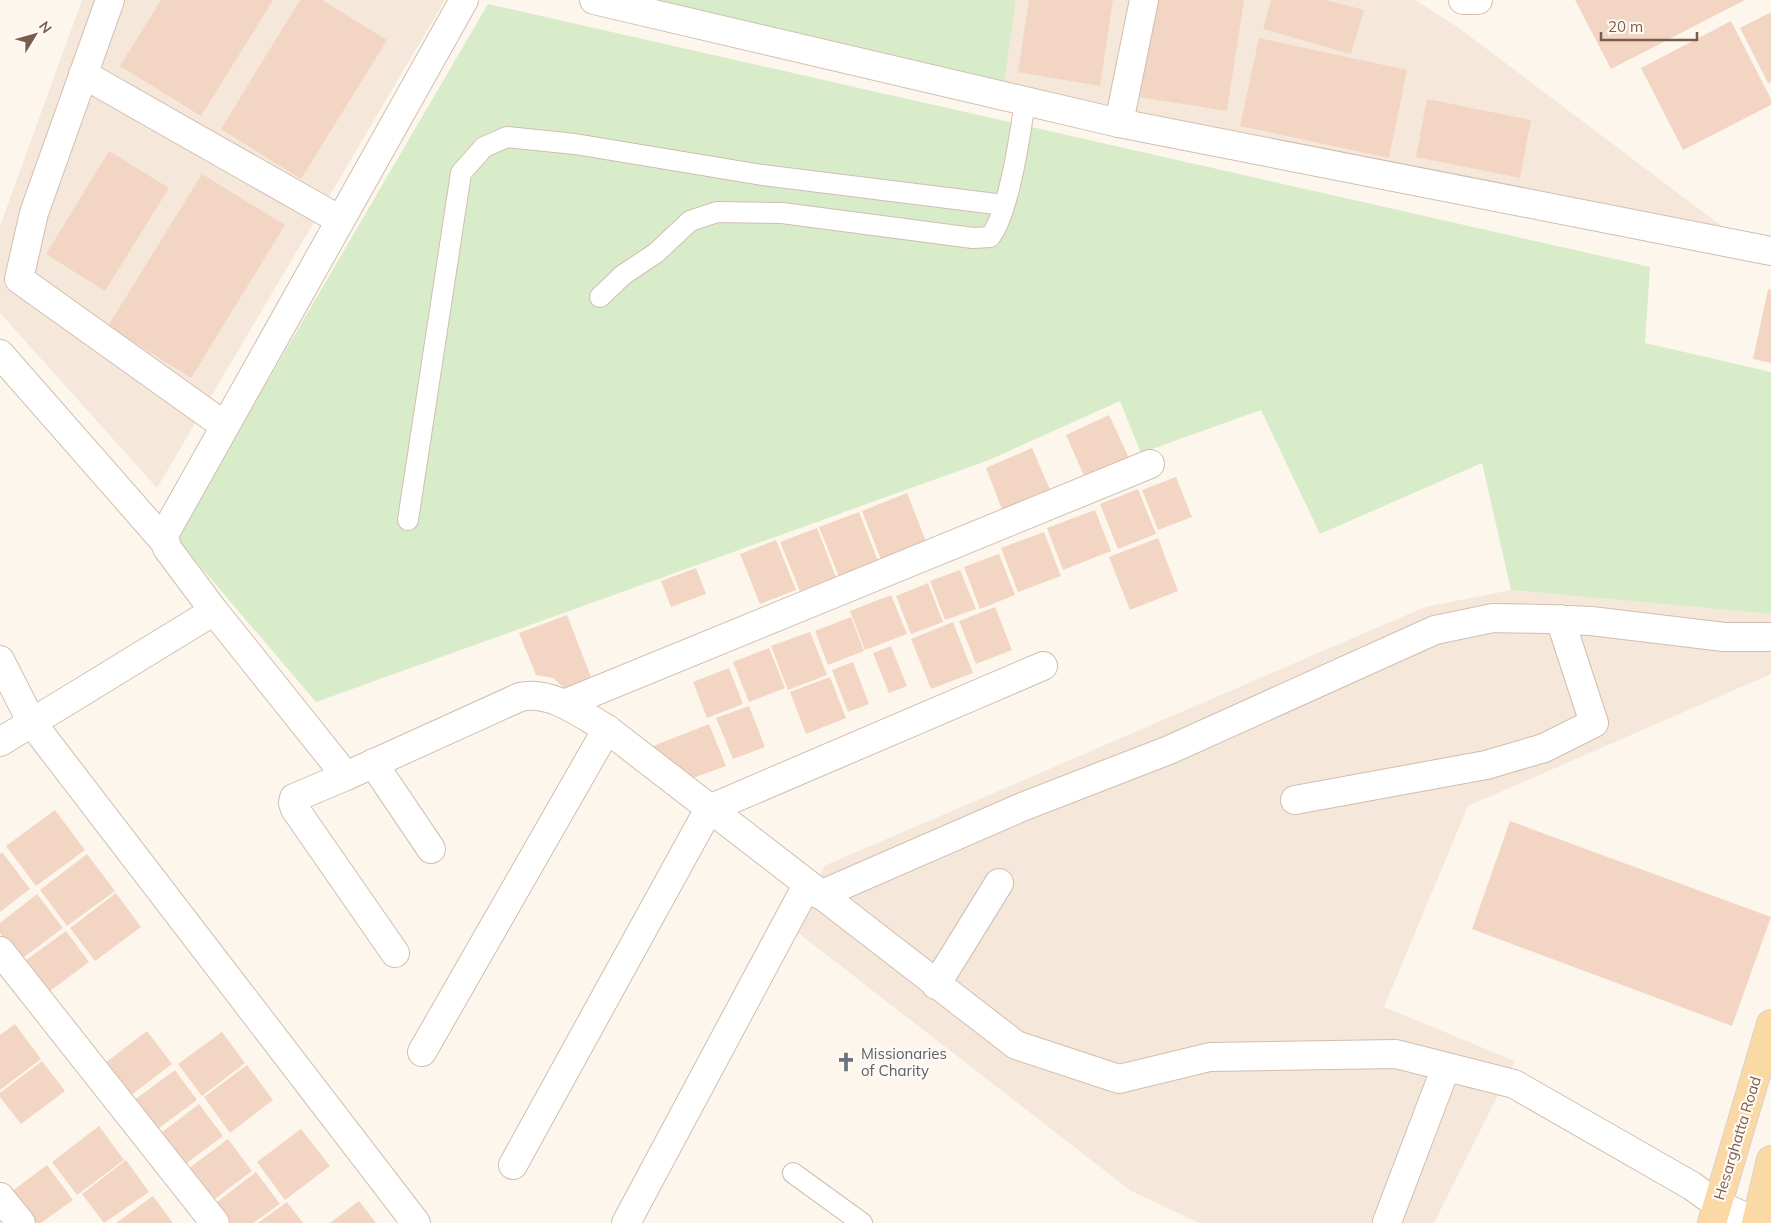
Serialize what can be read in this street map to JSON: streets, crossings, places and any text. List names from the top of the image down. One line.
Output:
{"streets":{"main road":["Hesarghatta Road"]},"places":{"church":["Missionaries of Charity"]},"scale_bar":"20 m","north":"top right"}
